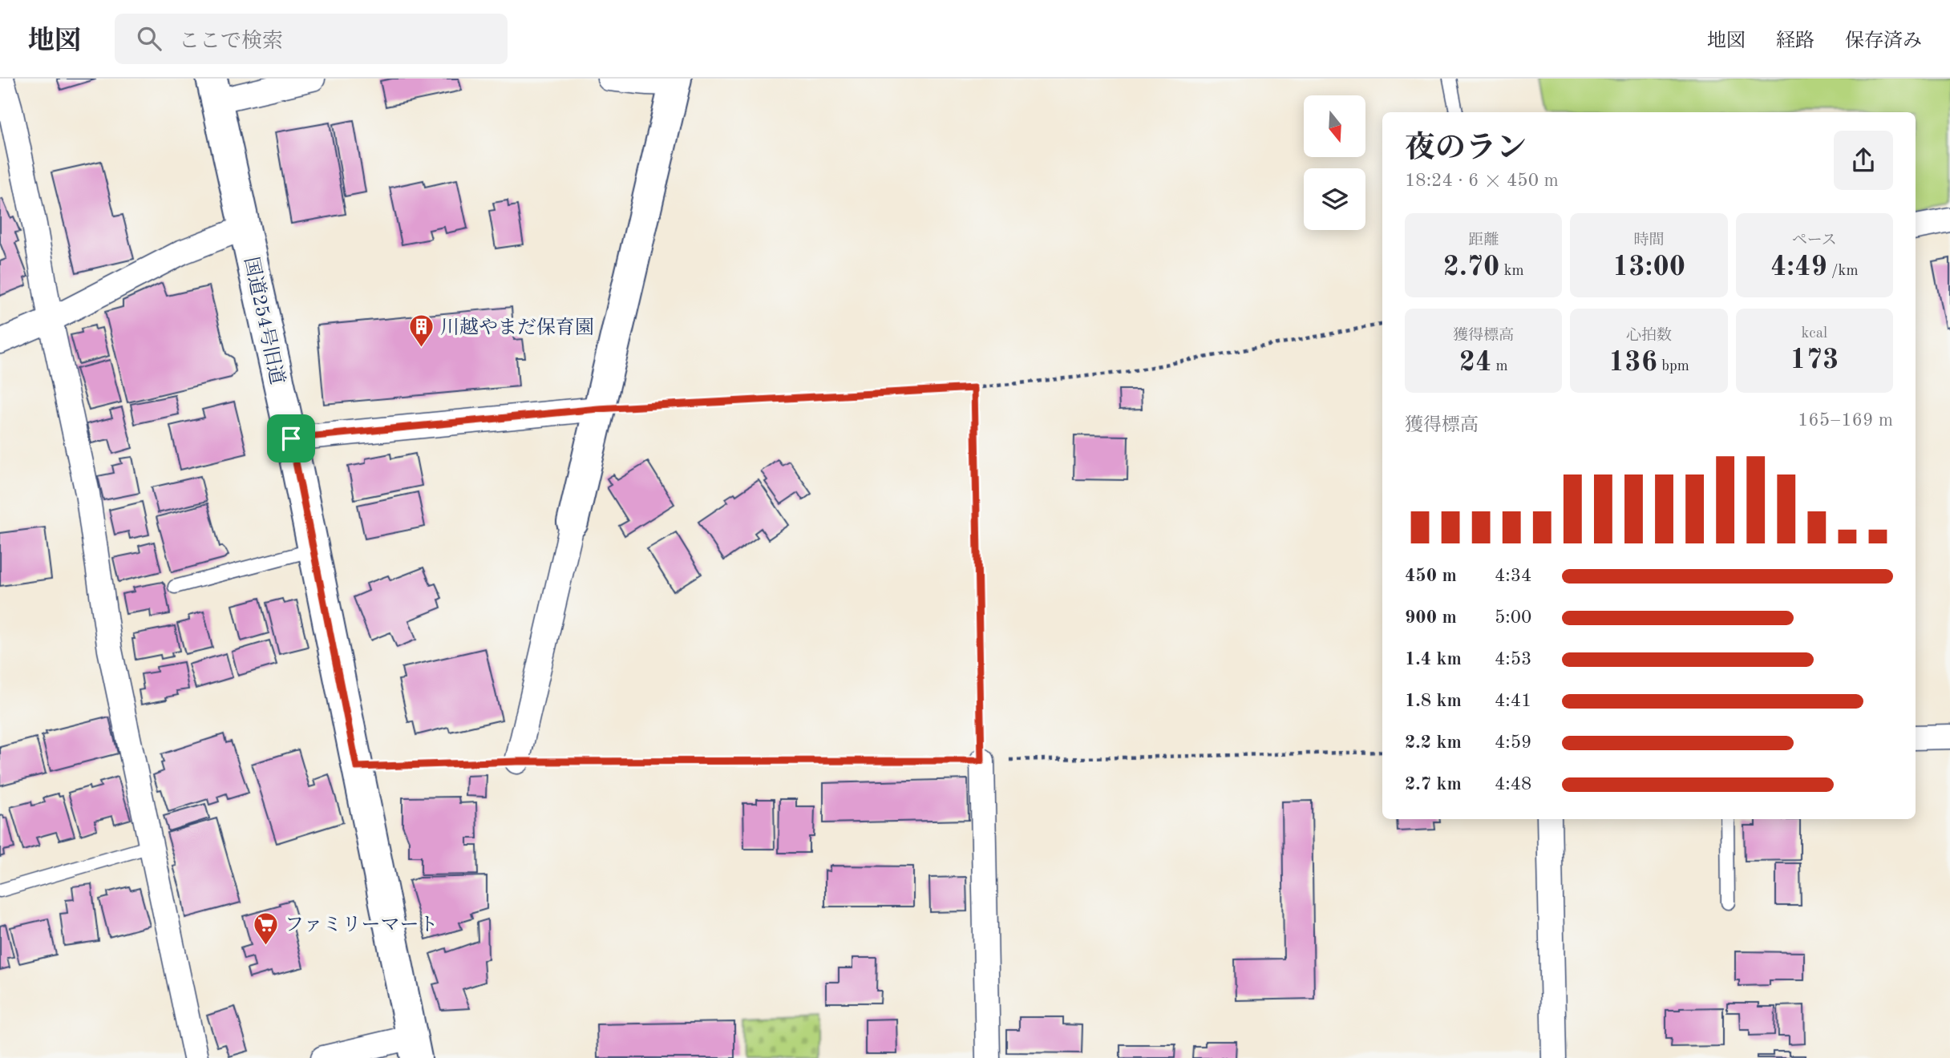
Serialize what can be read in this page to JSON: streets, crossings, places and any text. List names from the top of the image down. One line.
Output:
{"streets":{"street":["国道254号旧道"]},"places":{"building":["川越やまだ保育園"],"supermarket":["ファミリーマート"]},"north":"bottom","page":{"header":"地図","search":"ここで検索","nav":["地図","経路","保存済み"],"heading":["夜のラン","18:24 · 6 × 450 m"],"stats":[["距離","2.70 km"],["時間","13:00"],["ペース","4:49 /km"],["獲得標高","24 m"],["心拍数","136 bpm"],["kcal","173"]],"chart":["獲得標高","165–169 m"],"list":[{"name":"450 m","note":"4:34"},{"name":"900 m","note":"5:00"},{"name":"1.4 km","note":"4:53"},{"name":"1.8 km","note":"4:41"},{"name":"2.2 km","note":"4:59"},{"name":"2.7 km","note":"4:48"}]}}
